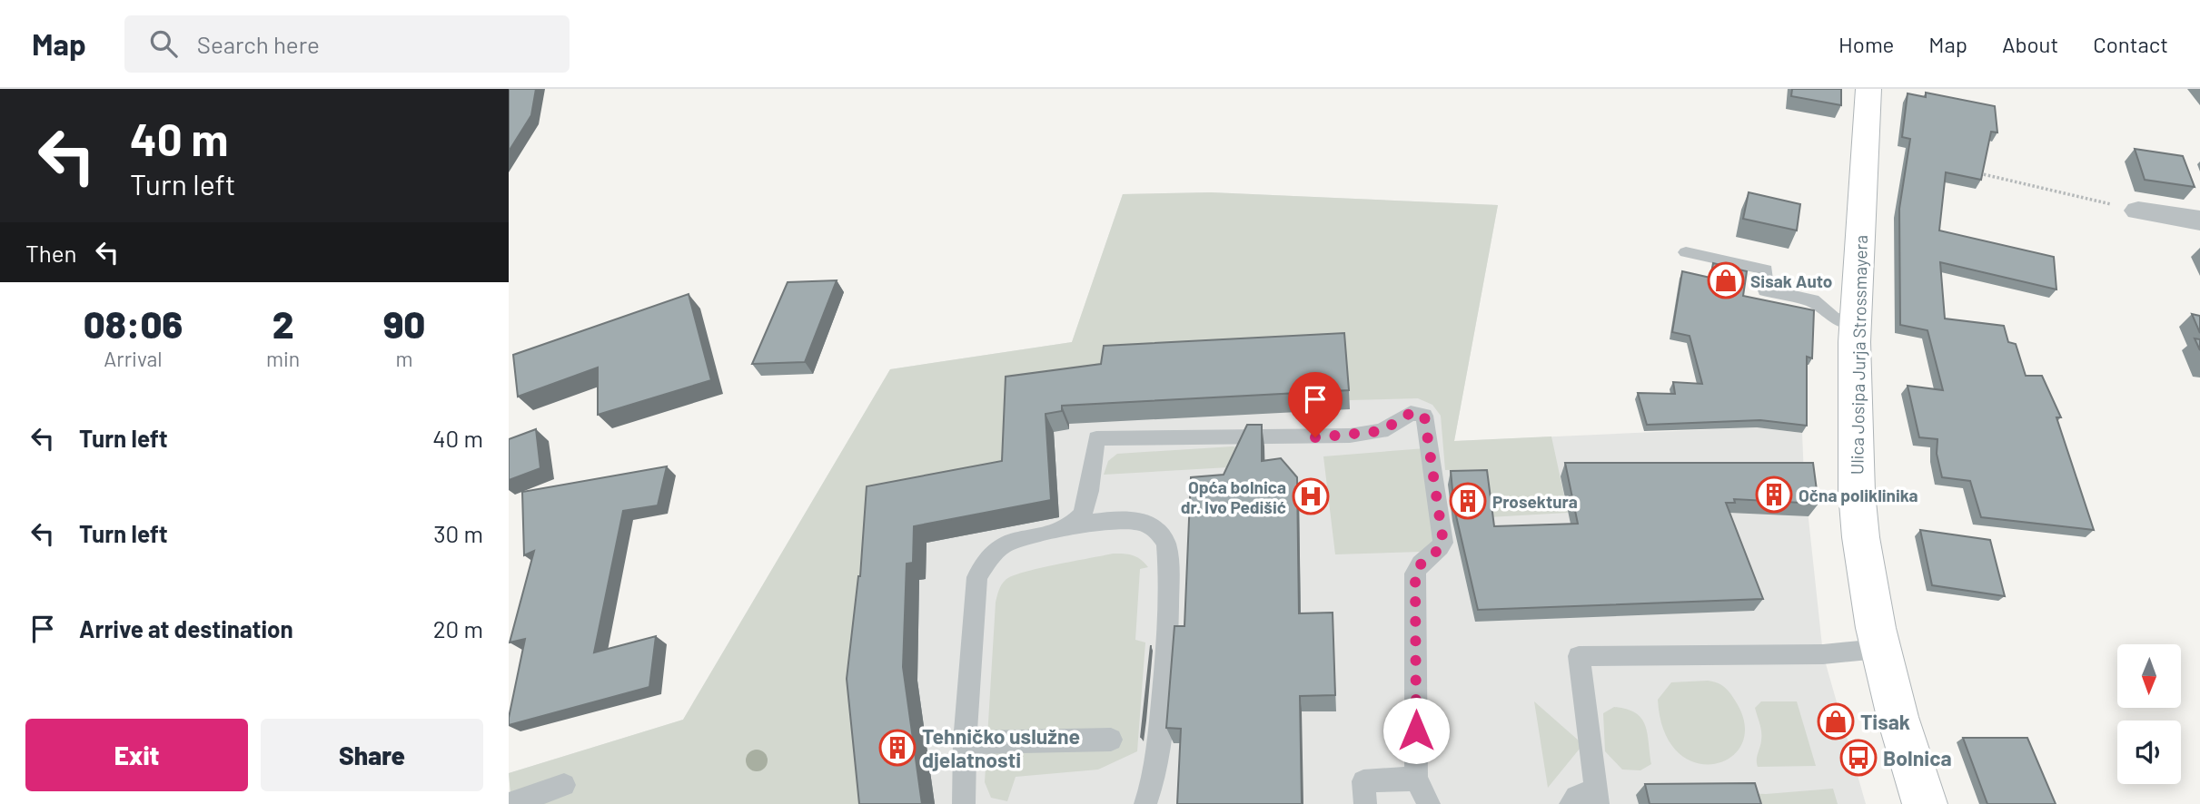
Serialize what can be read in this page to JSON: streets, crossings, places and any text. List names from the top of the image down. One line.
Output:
{"streets":{"main road":["Ulica Josipa Jurja Strossmayera"]},"places":{"shop":["Sisak Auto","Tisak"],"building":["Očna poliklinika","Prosektura","Tehničko uslužne djelatnosti"],"hospital":["Opća bolnica dr. Ivo Pedišić"],"bus stop":["Bolnica"]},"north":"bottom","page":{"header":"Map","search":"Search here","nav":["Home","Map","About","Contact"],"turn":["40 m","Turn left"],"then":"Then","eta":["08:06","Arrival","2","min","90","m"],"list":[{"name":"Turn left","value":"40 m"},{"name":"Turn left","value":"30 m"},{"name":"Arrive at destination","value":"20 m"}],"buttons":["Exit","Share"]}}
